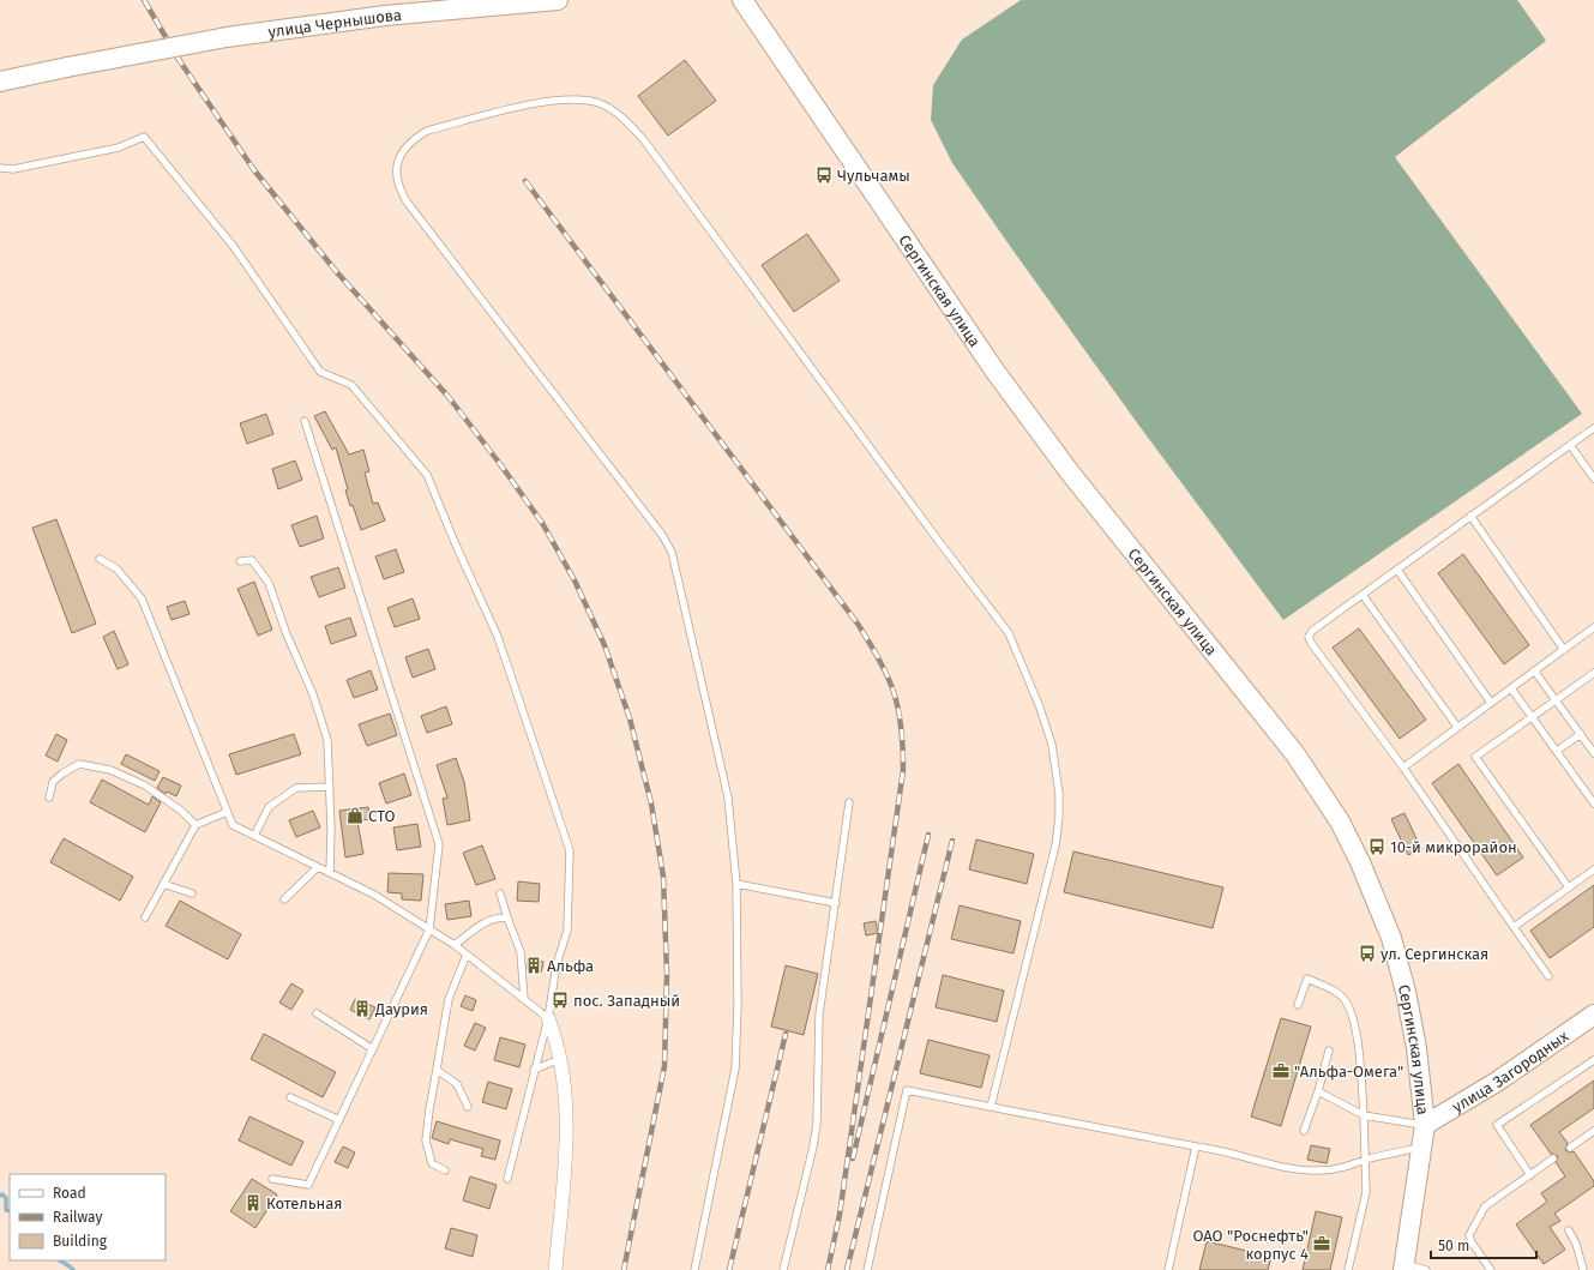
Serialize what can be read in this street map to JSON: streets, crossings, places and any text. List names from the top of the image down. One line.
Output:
{"streets":{"main road":["улица Чернышова","Сергинская улица","улица Загородных"]},"crossings":[["Сергинская улица","улица Загородных"]],"places":{"bus stop":["Чульчамы","10-й микрорайон","ул. Сергинская","пос. Западный"],"shop":["СТО"],"building":["Альфа","Даурия","Котельная"],"office":["\"Альфа-Омега\"","ОАО \"Роснефть\" корпус 4"]},"legend":["Road","Railway","Building"],"scale_bar":"50 m"}
